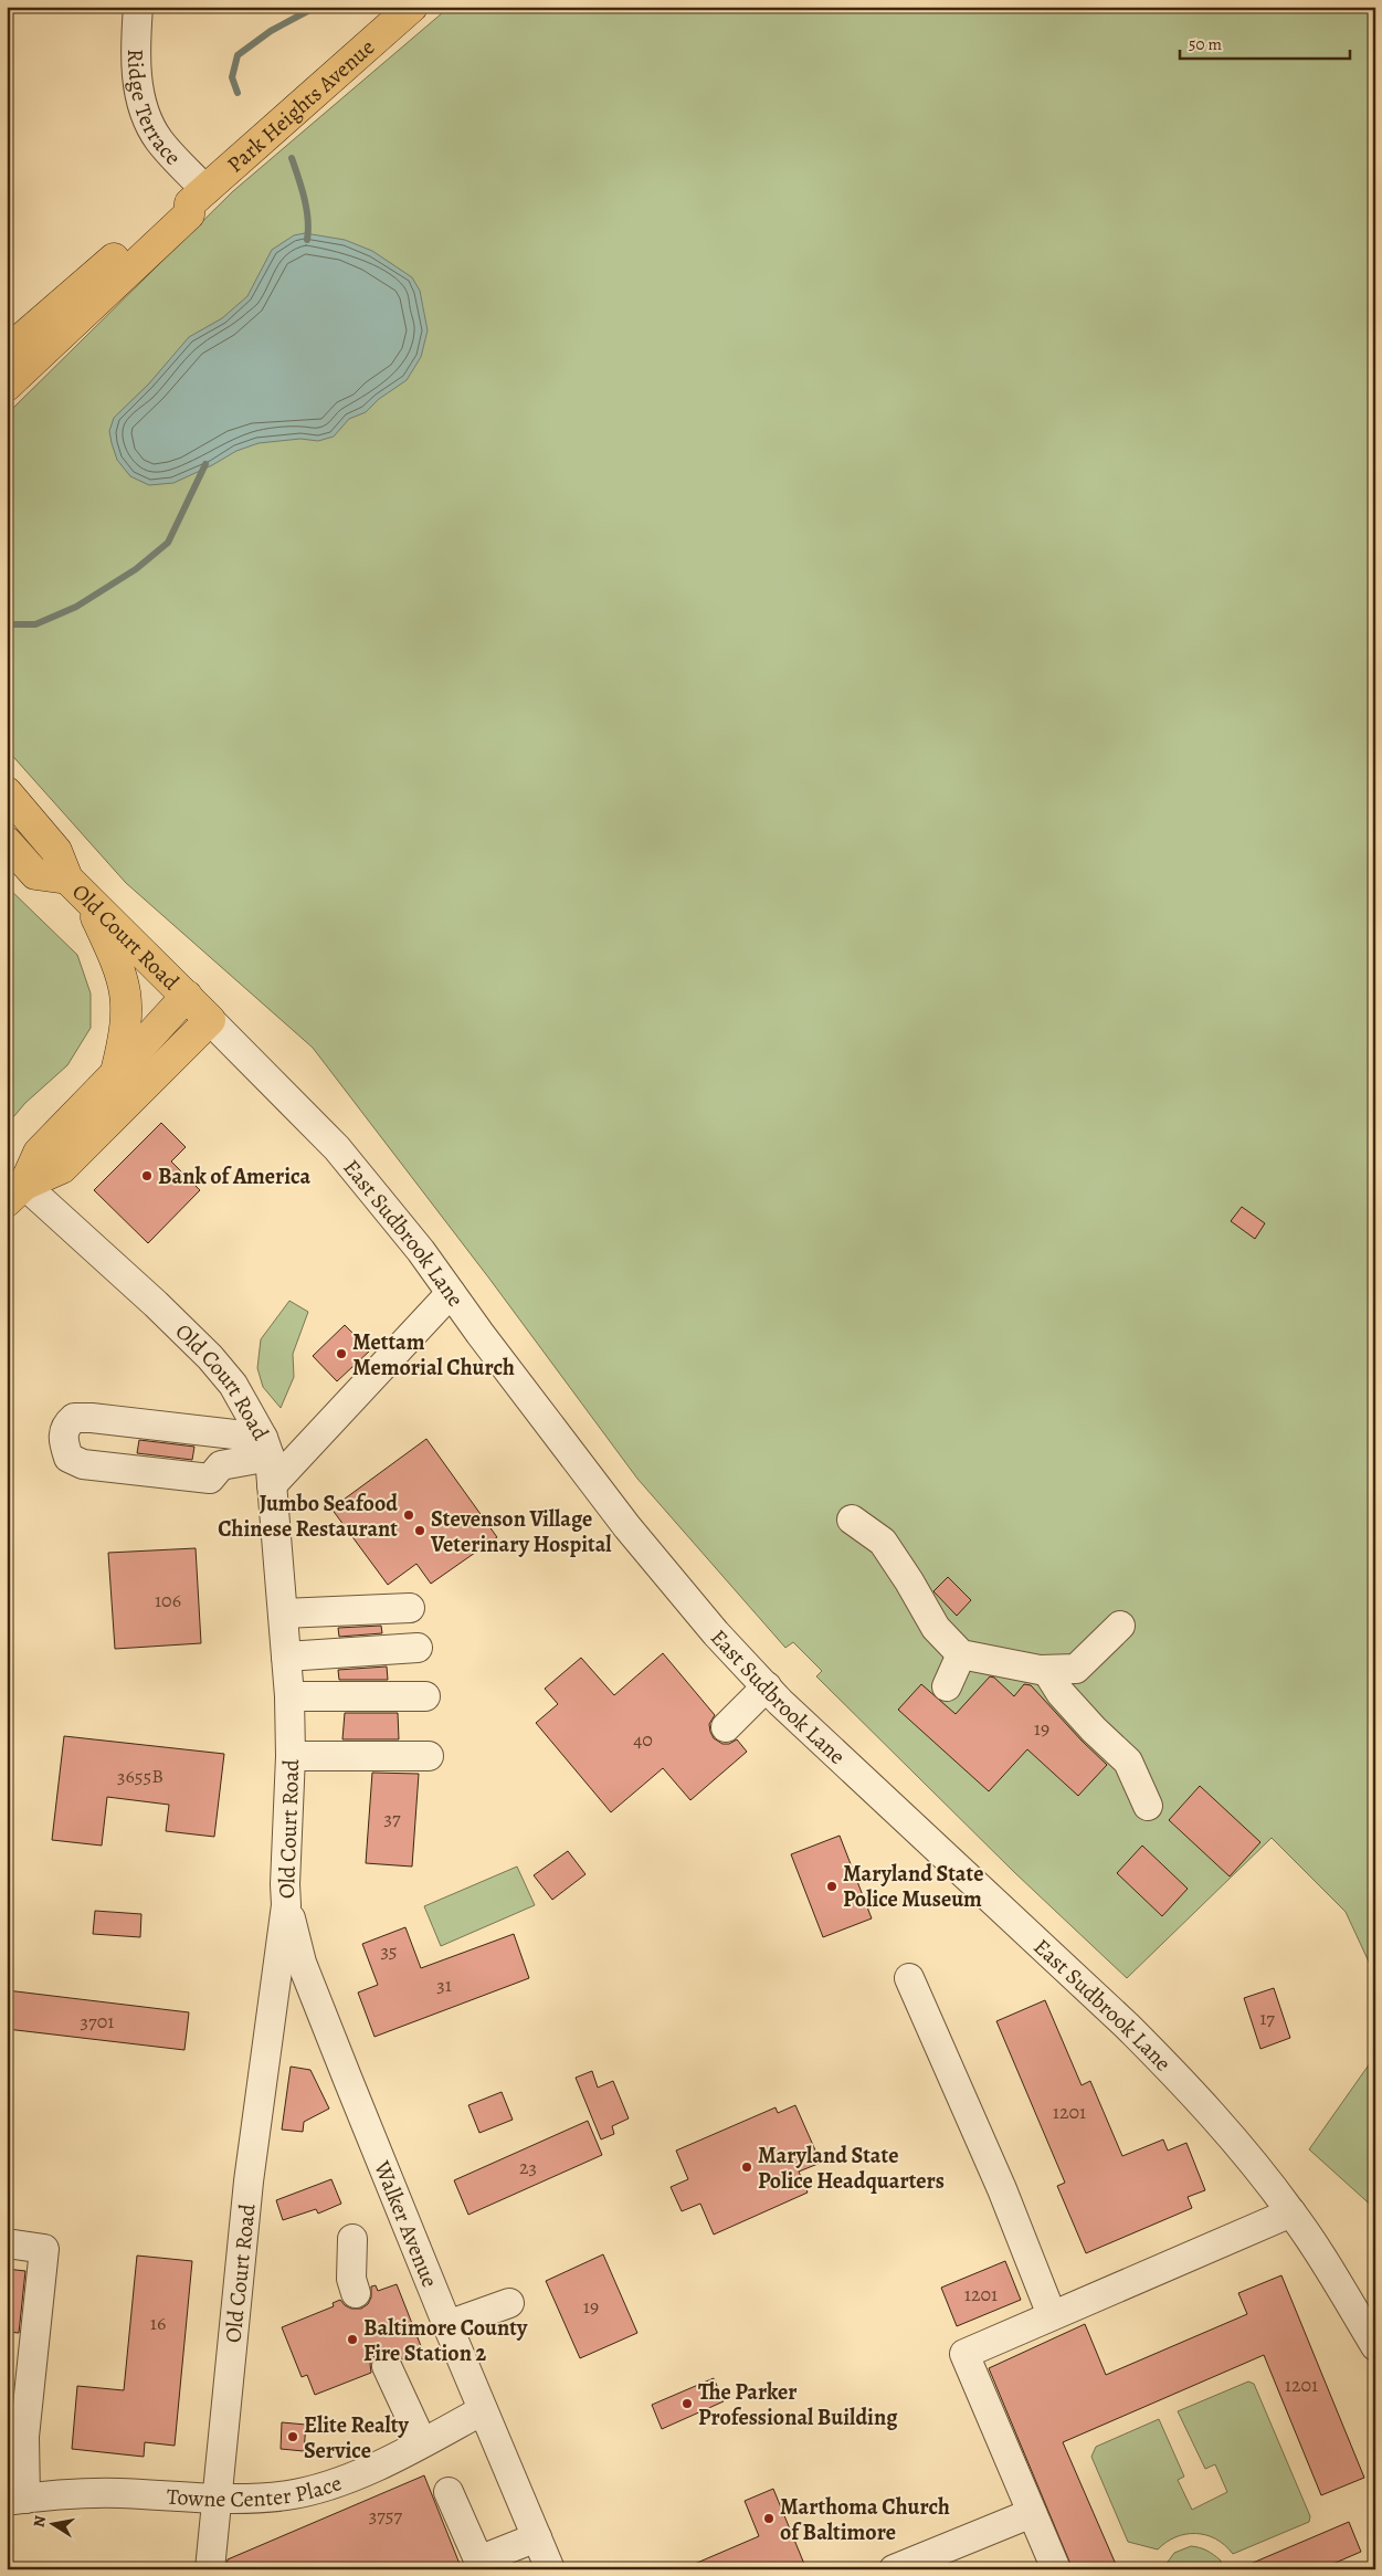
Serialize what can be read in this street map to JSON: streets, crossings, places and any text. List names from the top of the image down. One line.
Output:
{"streets":{"main road":["Park Heights Avenue","Old Court Road"],"street":["Ridge Terrace","East Sudbrook Lane","Walker Avenue","Towne Center Place"]},"crossings":[["Ridge Terrace","Park Heights Avenue"],["Old Court Road","East Sudbrook Lane"],["Old Court Road","Walker Avenue"],["Old Court Road","Towne Center Place"],["Walker Avenue","Towne Center Place"]],"places":["Bank of America","Mettam Memorial Church","Jumbo Seafood Chinese Restaurant","Stevenson Village Veterinary Hospital","Maryland State Police Museum","Maryland State Police Headquarters","Baltimore County Fire Station 2","The Parker Professional Building","Elite Realty Service","Marthoma Church of Baltimore"],"house_numbers":["106","19","40","3655B","37","35","31","17","3701","1201","23","1201","19","16","1201","3757"],"scale_bar":"50 m","north":"left"}
